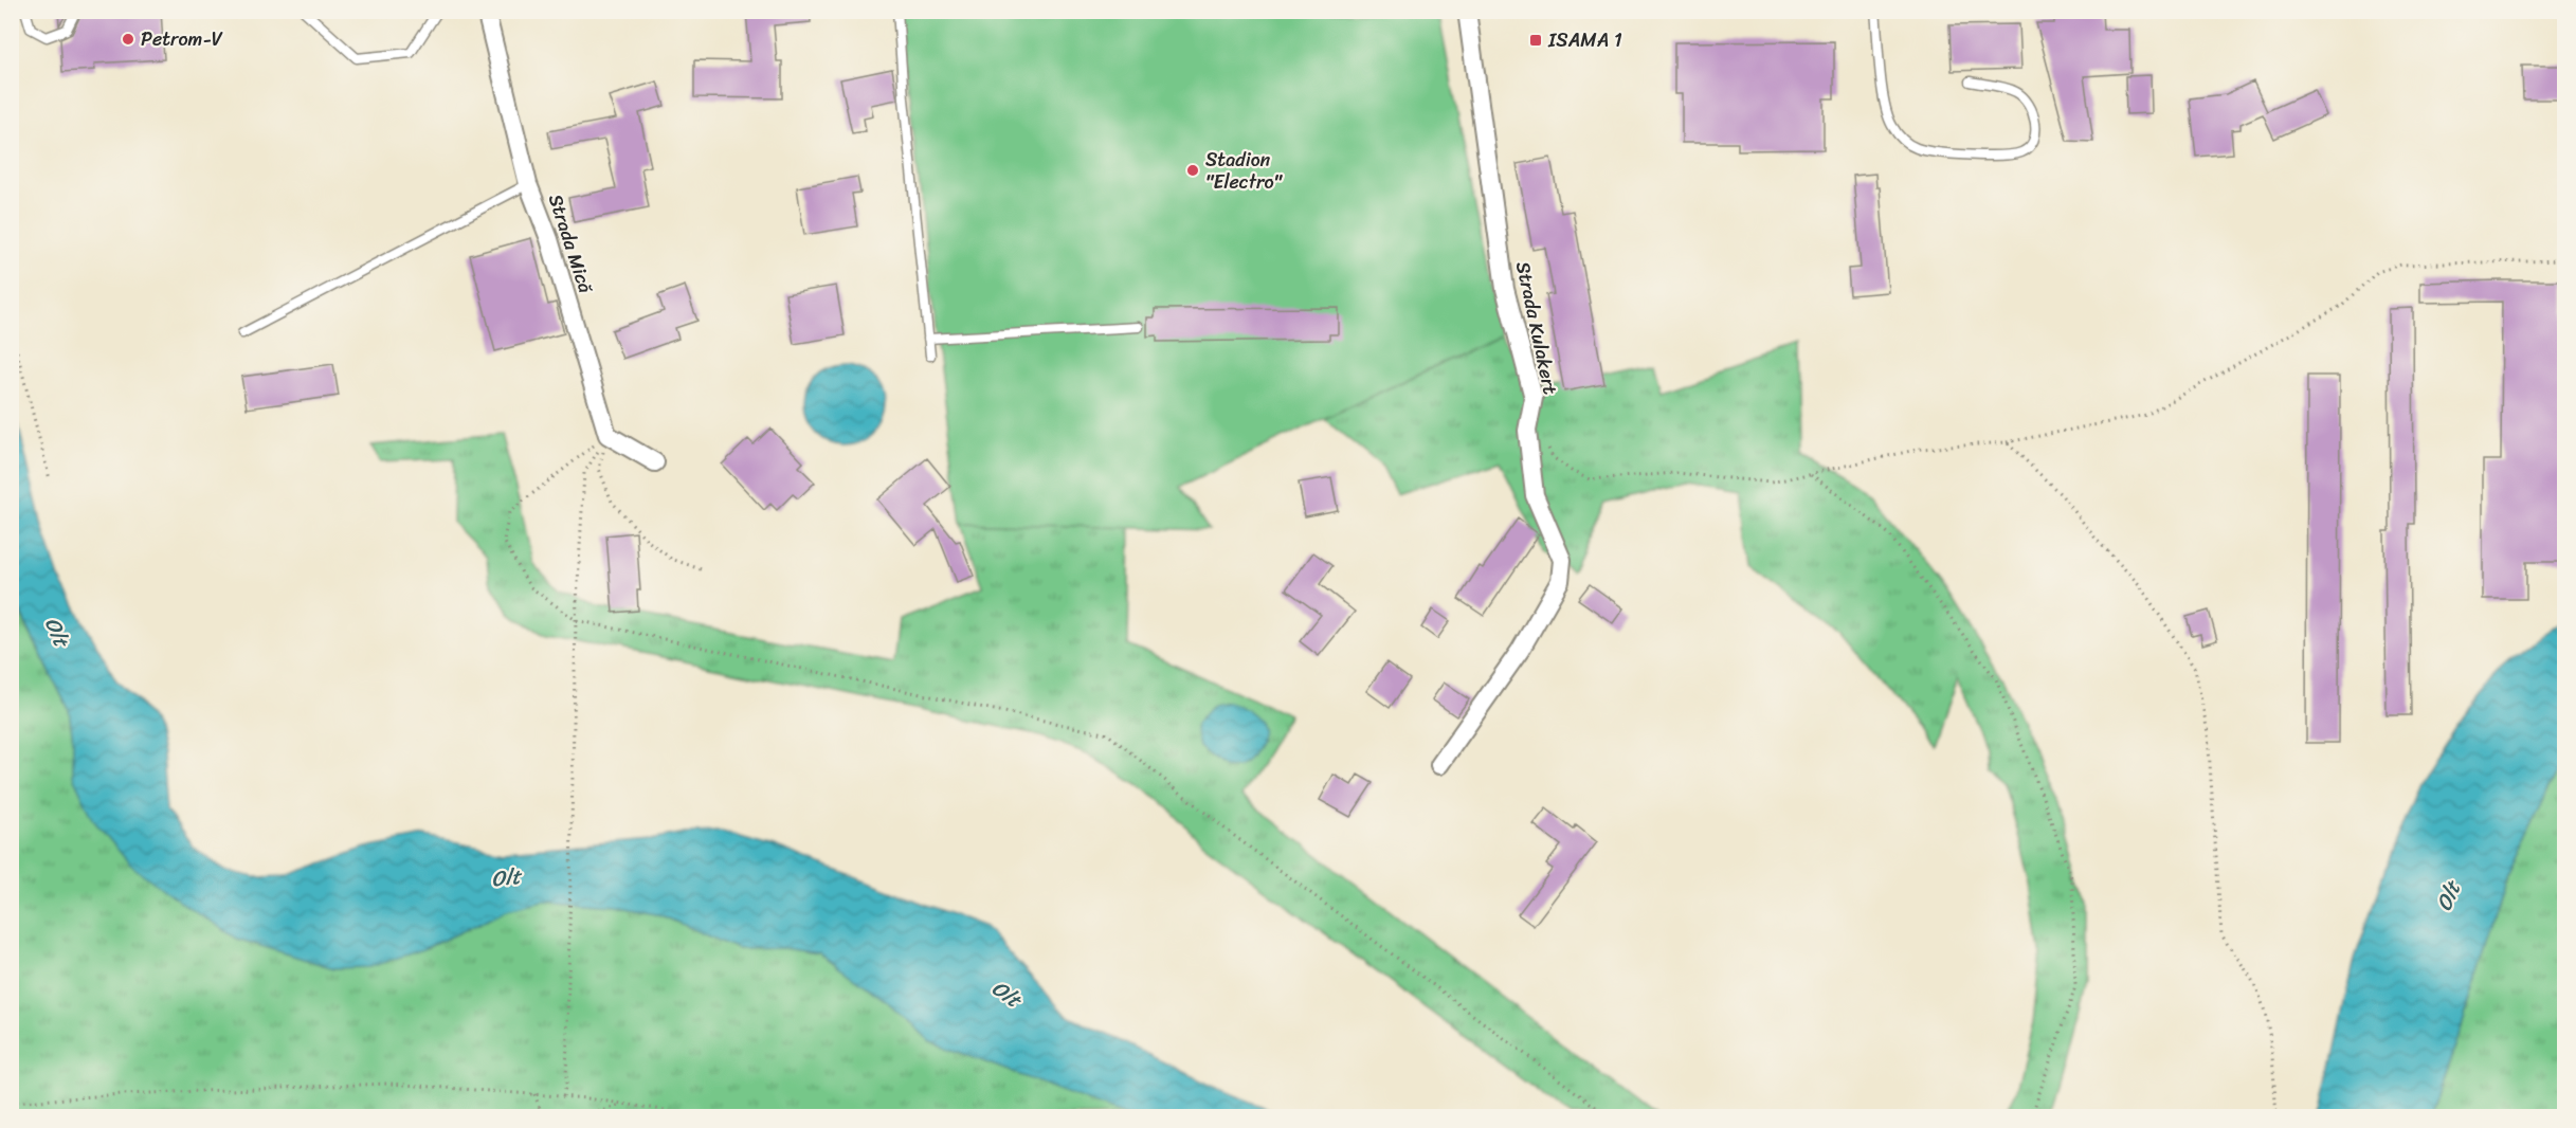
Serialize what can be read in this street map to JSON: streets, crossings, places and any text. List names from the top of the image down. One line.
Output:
{"streets":{"street":["Strada Mică","Strada Kulakert"]},"water":["Olt"],"places":{"other":["Petrom-V","Stadion \"Electro\""],"transit":["ISAMA 1"]}}
